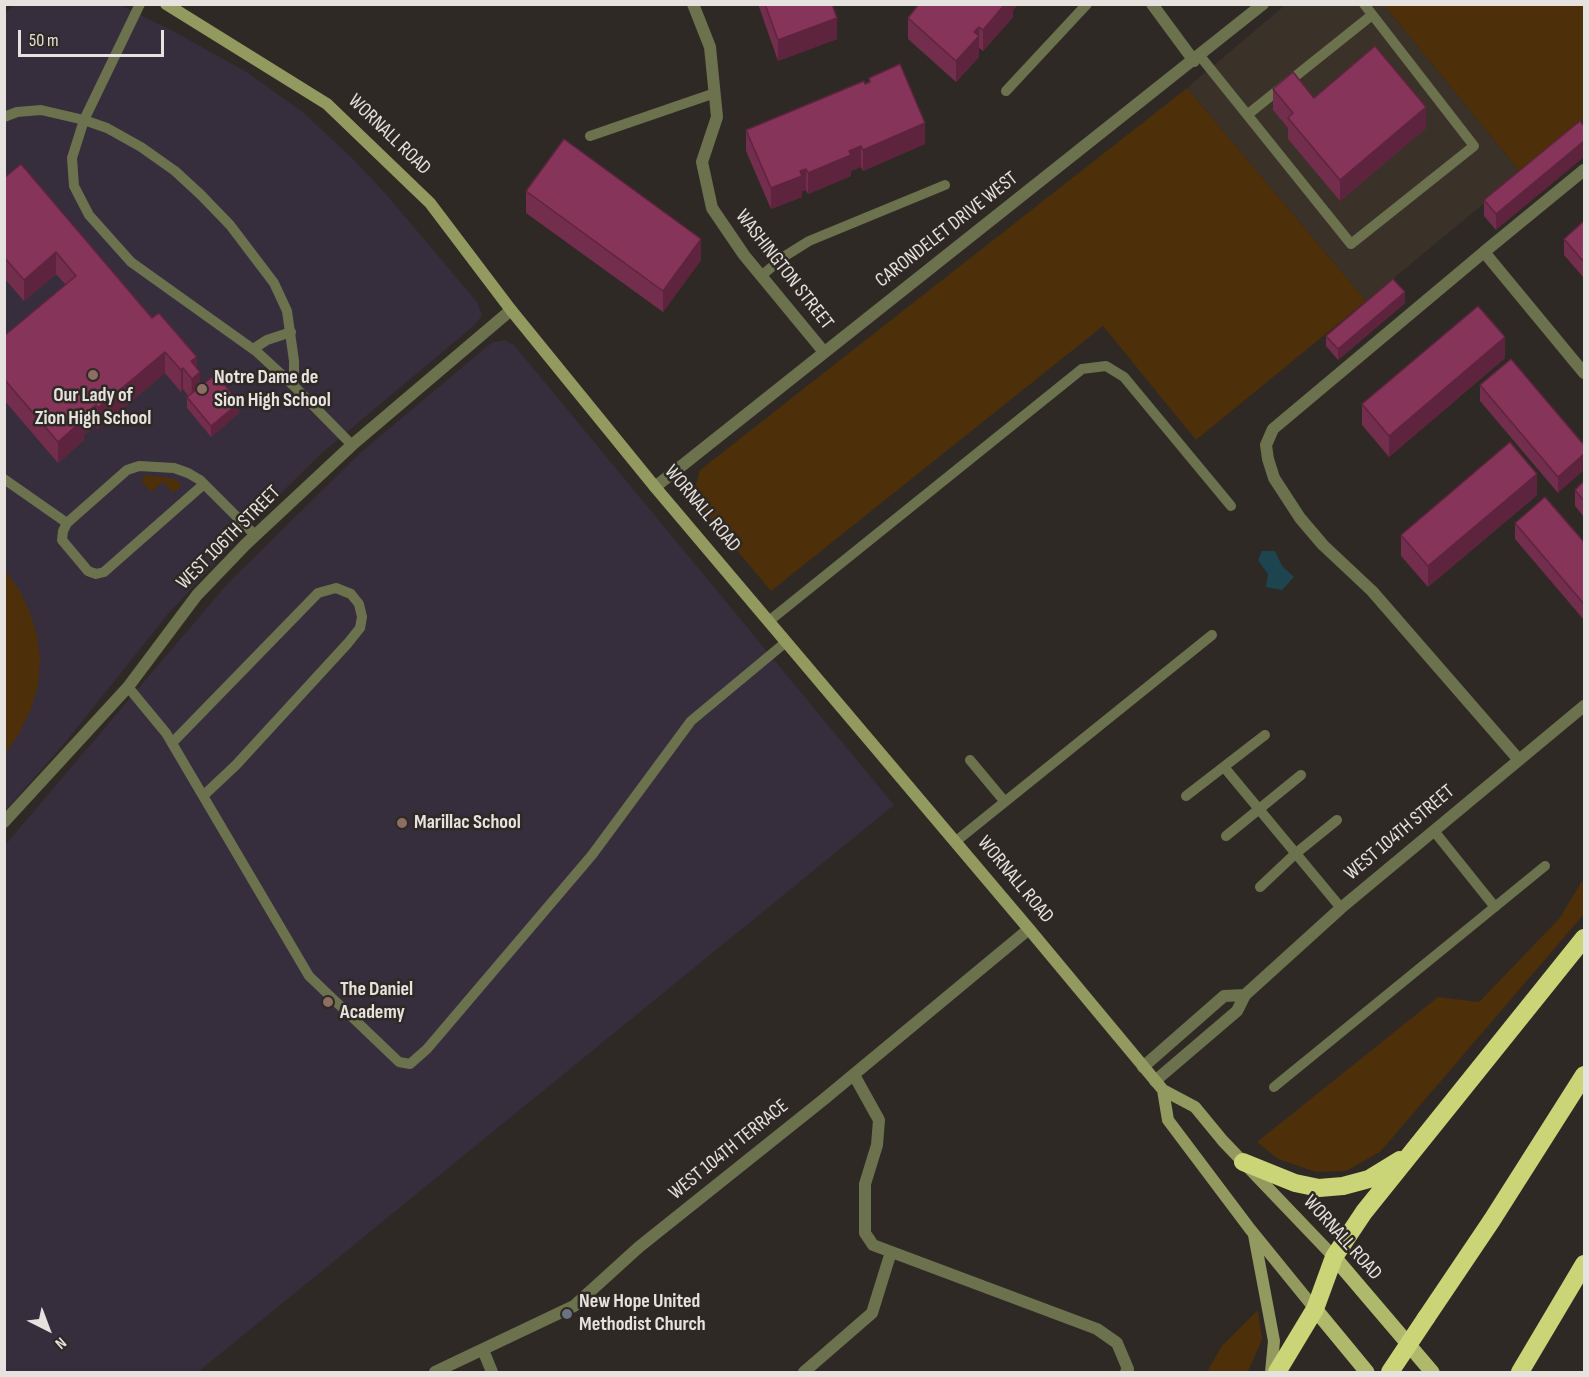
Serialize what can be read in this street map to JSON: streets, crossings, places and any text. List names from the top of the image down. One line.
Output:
{"streets":{"main road":["WORNALL ROAD"],"street":["CARONDELET DRIVE WEST","WASHINGTON STREET","WEST 106TH STREET","WEST 104TH STREET","WEST 104TH TERRACE"]},"crossings":[["WORNALL ROAD","CARONDELET DRIVE WEST"],["WORNALL ROAD","WEST 106TH STREET"],["WORNALL ROAD","WEST 104TH STREET"],["WORNALL ROAD","WEST 104TH TERRACE"],["CARONDELET DRIVE WEST","WASHINGTON STREET"]],"places":["Our Lady of Zion High School","Notre Dame de Sion High School","Marillac School","The Daniel Academy","New Hope United Methodist Church"],"scale_bar":"50 m","north":"bottom right"}
